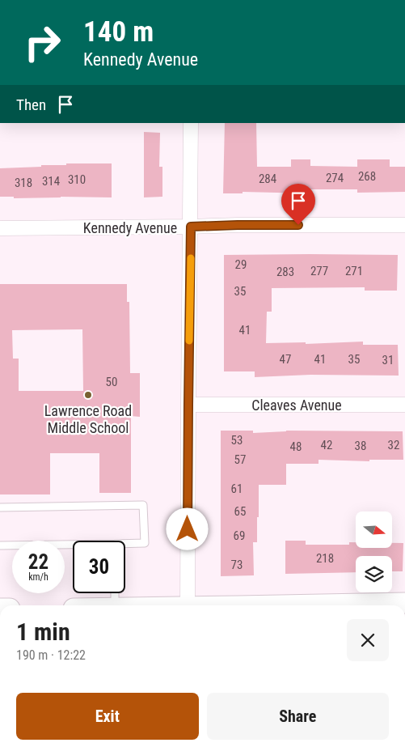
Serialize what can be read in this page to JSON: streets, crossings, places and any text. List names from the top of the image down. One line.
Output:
{"streets":{"street":["Kennedy Avenue","Cleaves Avenue"]},"places":["Lawrence Road Middle School"],"house_numbers":["268","274","284","310","314","318","29","277","271","283","35","41","47","41","35","31","50","53","42","32","38","48","57","61","65","69","218","73"],"north":"right","page":{"turn":["140 m","Kennedy Avenue"],"then":"Then","speed":"22 km/h","limit":"30","heading":["1 min","190 m · 12:22"],"buttons":["Exit","Share"]}}
